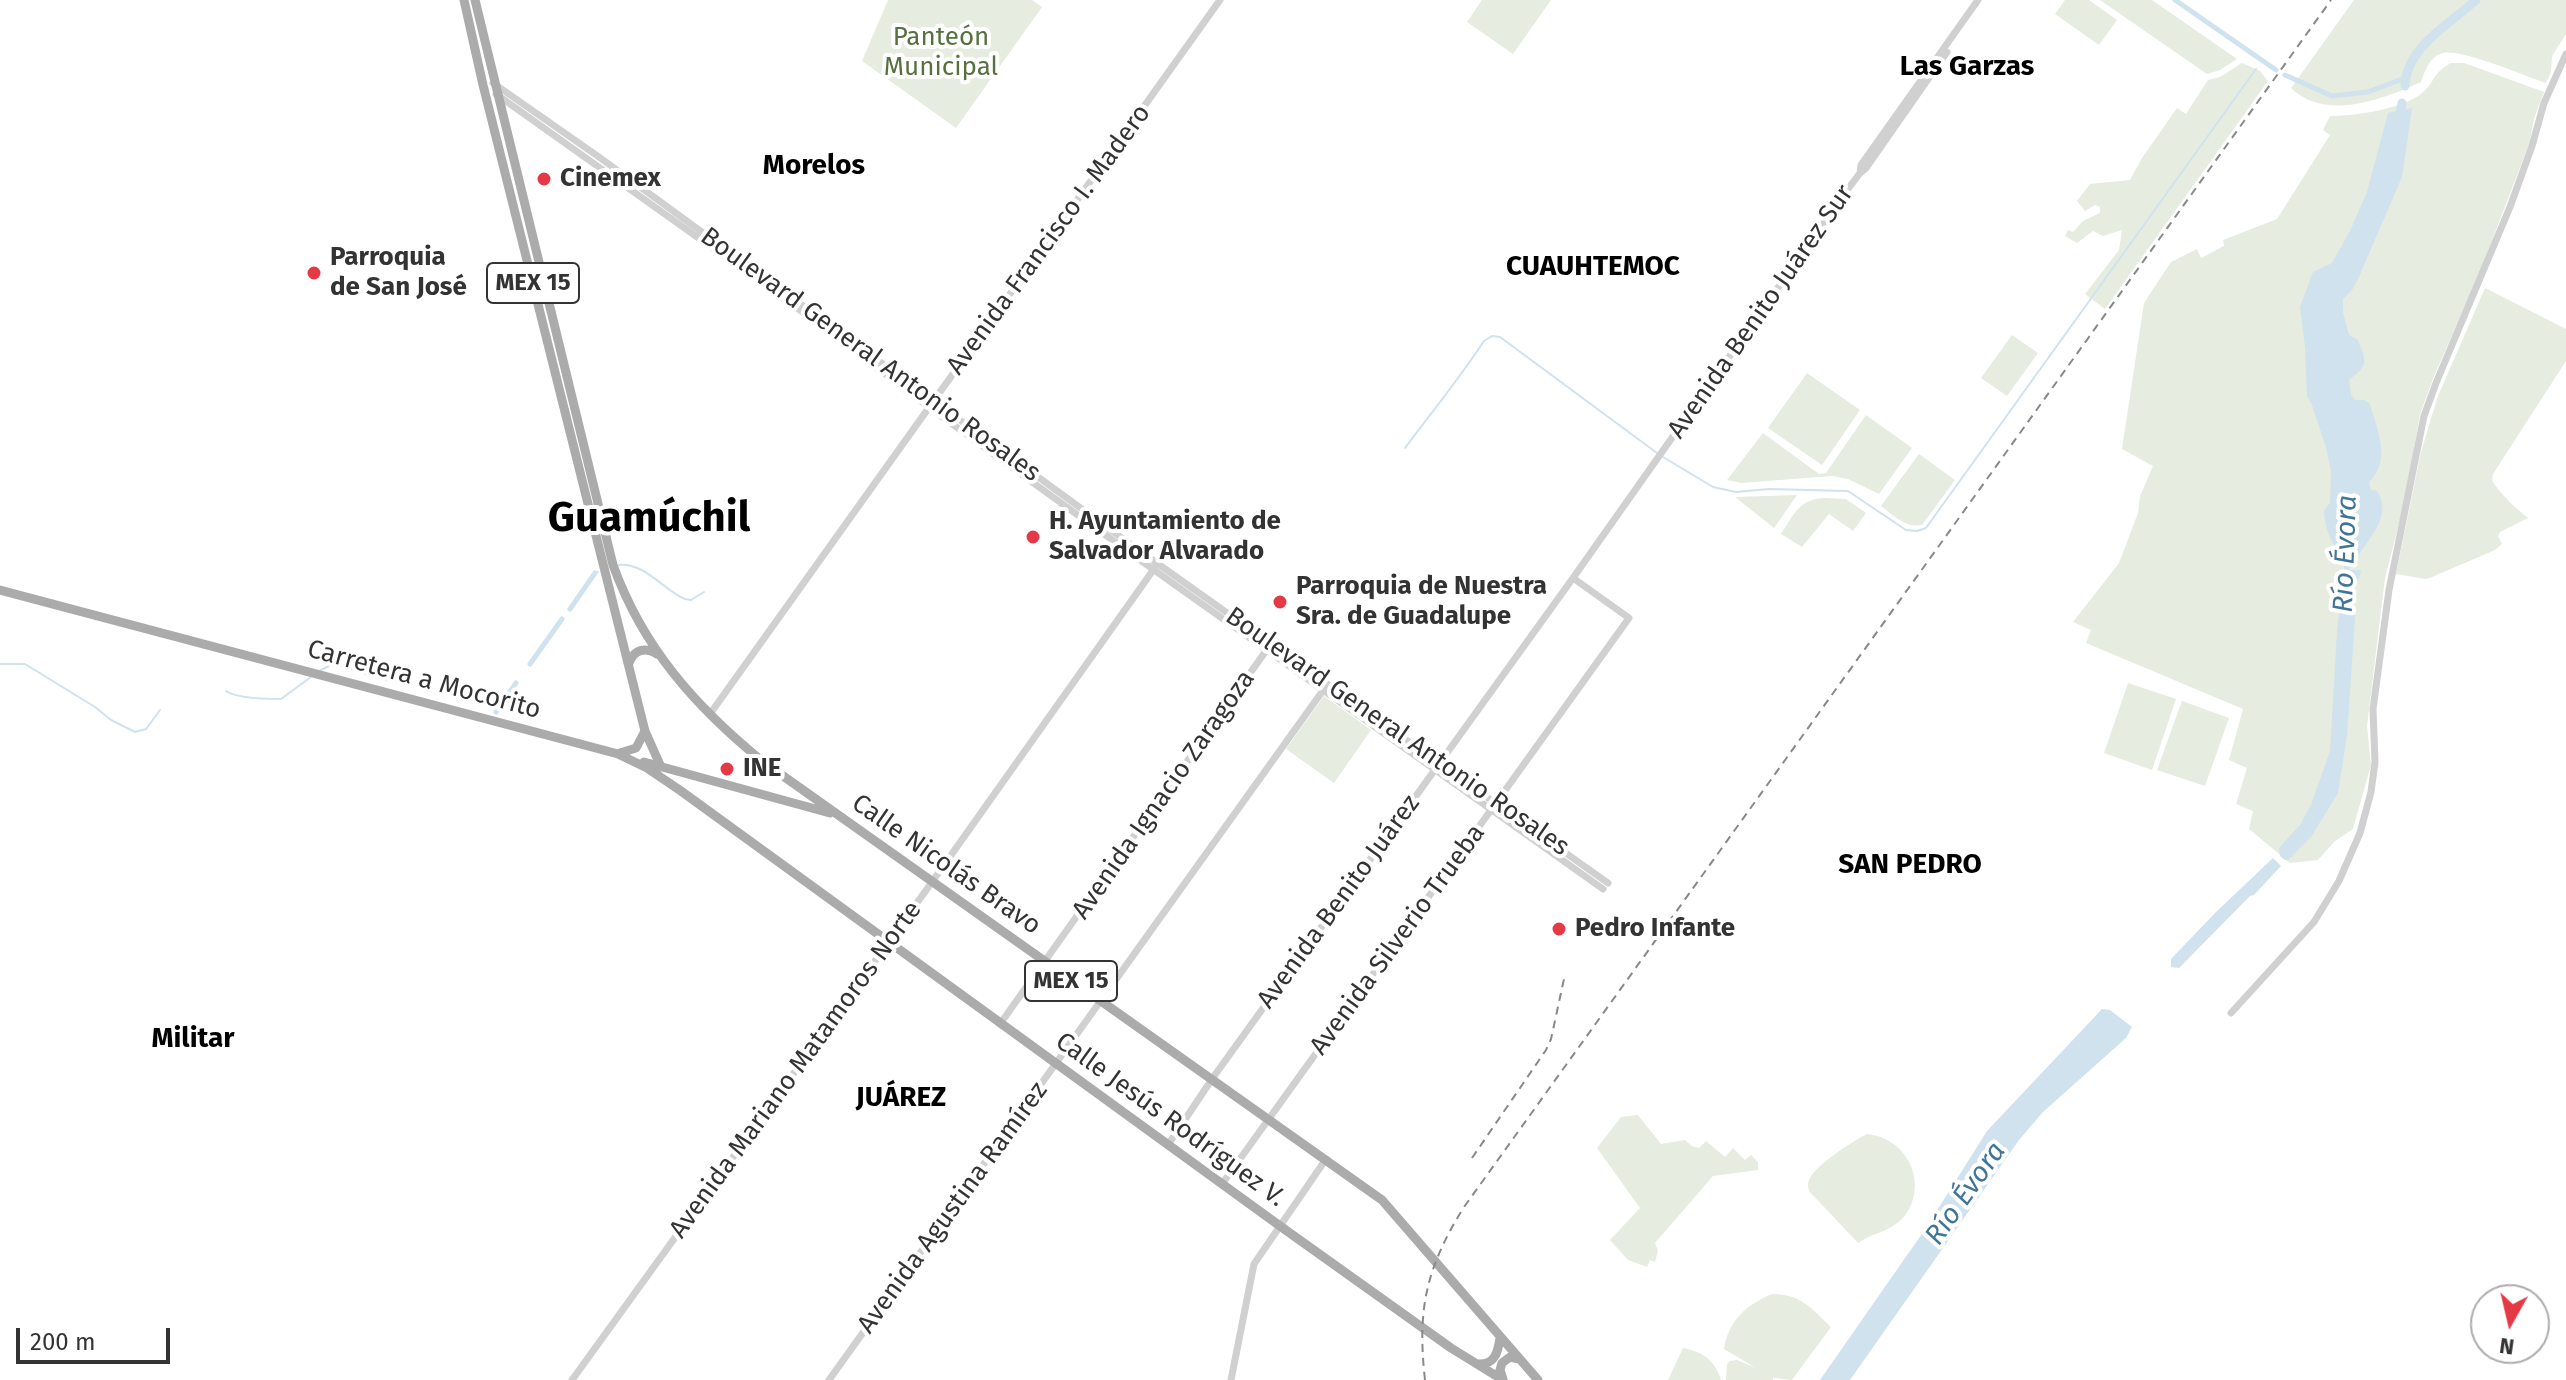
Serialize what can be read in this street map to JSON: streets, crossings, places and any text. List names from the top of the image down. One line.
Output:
{"streets":{"main road":["MEX 15","Carretera a Mocorito","Calle Nicolás Bravo","Calle Jesús Rodríguez V."],"street":["Avenida Francisco I. Madero","Avenida Benito Juárez Sur","Boulevard General Antonio Rosales","Avenida Ignacio Zaragoza","Avenida Benito Juárez","Avenida Silverio Trueba","Avenida Mariano Matamoros Norte","Avenida Agustina Ramírez"]},"crossings":[["Avenida Francisco I. Madero","Boulevard General Antonio Rosales"],["Avenida Francisco I. Madero","Calle Nicolás Bravo"],["MEX 15","Boulevard General Antonio Rosales"],["MEX 15","Carretera a Mocorito"],["MEX 15","Calle Nicolás Bravo"],["MEX 15","Calle Jesús Rodríguez V."],["Avenida Benito Juárez Sur","Avenida Benito Juárez"],["Boulevard General Antonio Rosales","Avenida Ignacio Zaragoza"],["Boulevard General Antonio Rosales","Calle Nicolás Bravo"],["Boulevard General Antonio Rosales","Avenida Benito Juárez"],["Boulevard General Antonio Rosales","Avenida Silverio Trueba"],["Boulevard General Antonio Rosales","Avenida Mariano Matamoros Norte"],["Boulevard General Antonio Rosales","Avenida Agustina Ramírez"],["Carretera a Mocorito","Calle Nicolás Bravo"],["Carretera a Mocorito","Calle Jesús Rodríguez V."],["Avenida Ignacio Zaragoza","Calle Nicolás Bravo"],["Avenida Ignacio Zaragoza","Calle Jesús Rodríguez V."],["Calle Nicolás Bravo","Avenida Benito Juárez"],["Calle Nicolás Bravo","Avenida Silverio Trueba"],["Calle Nicolás Bravo","Avenida Mariano Matamoros Norte"],["Calle Nicolás Bravo","Avenida Agustina Ramírez"],["Avenida Benito Juárez","Avenida Silverio Trueba"],["Avenida Silverio Trueba","Calle Jesús Rodríguez V."],["Avenida Mariano Matamoros Norte","Calle Jesús Rodríguez V."],["Calle Jesús Rodríguez V.","Avenida Agustina Ramírez"]],"districts":["Las Garzas","Morelos","CUAUHTEMOC","Guamúchil","SAN PEDRO","Militar","JUÁREZ"],"water":["Río Évora"],"parks":["Panteón Municipal"],"places":["Cinemex","Parroquia de San José","H. Ayuntamiento de Salvador Alvarado","Parroquia de Nuestra Sra. de Guadalupe","INE","Pedro Infante"],"scale_bar":"200 m","north":"bottom"}
